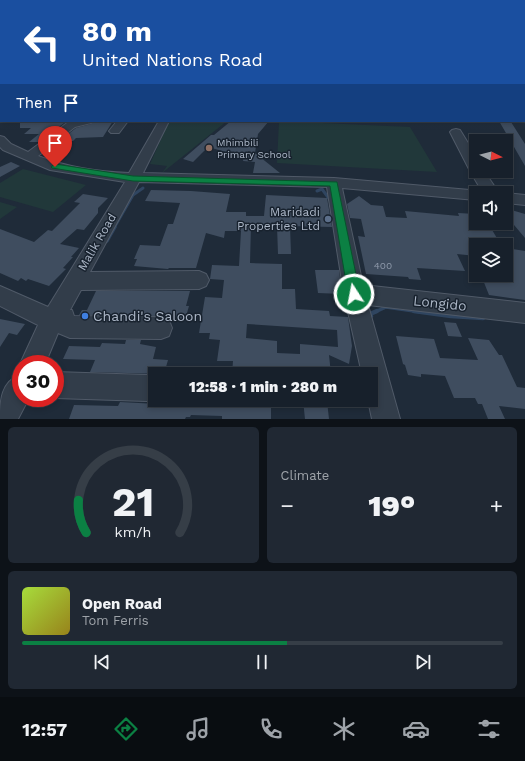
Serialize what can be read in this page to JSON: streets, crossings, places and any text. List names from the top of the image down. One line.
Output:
{"streets":{"street":["Malik Road","Longido"]},"places":["Mhimbili Primary School","Maridadi Properties Ltd","Chandi's Saloon"],"house_numbers":["400"],"north":"right","page":{"turn":["80 m","United Nations Road"],"then":"Then","limit":"30","trip":"12:58 · 1 min · 280 m","tile":"Climate","heat":["−","19°","+"],"song":["Open Road","Tom Ferris"],"tabs":"12:57","gauge":["21","km/h"]}}
